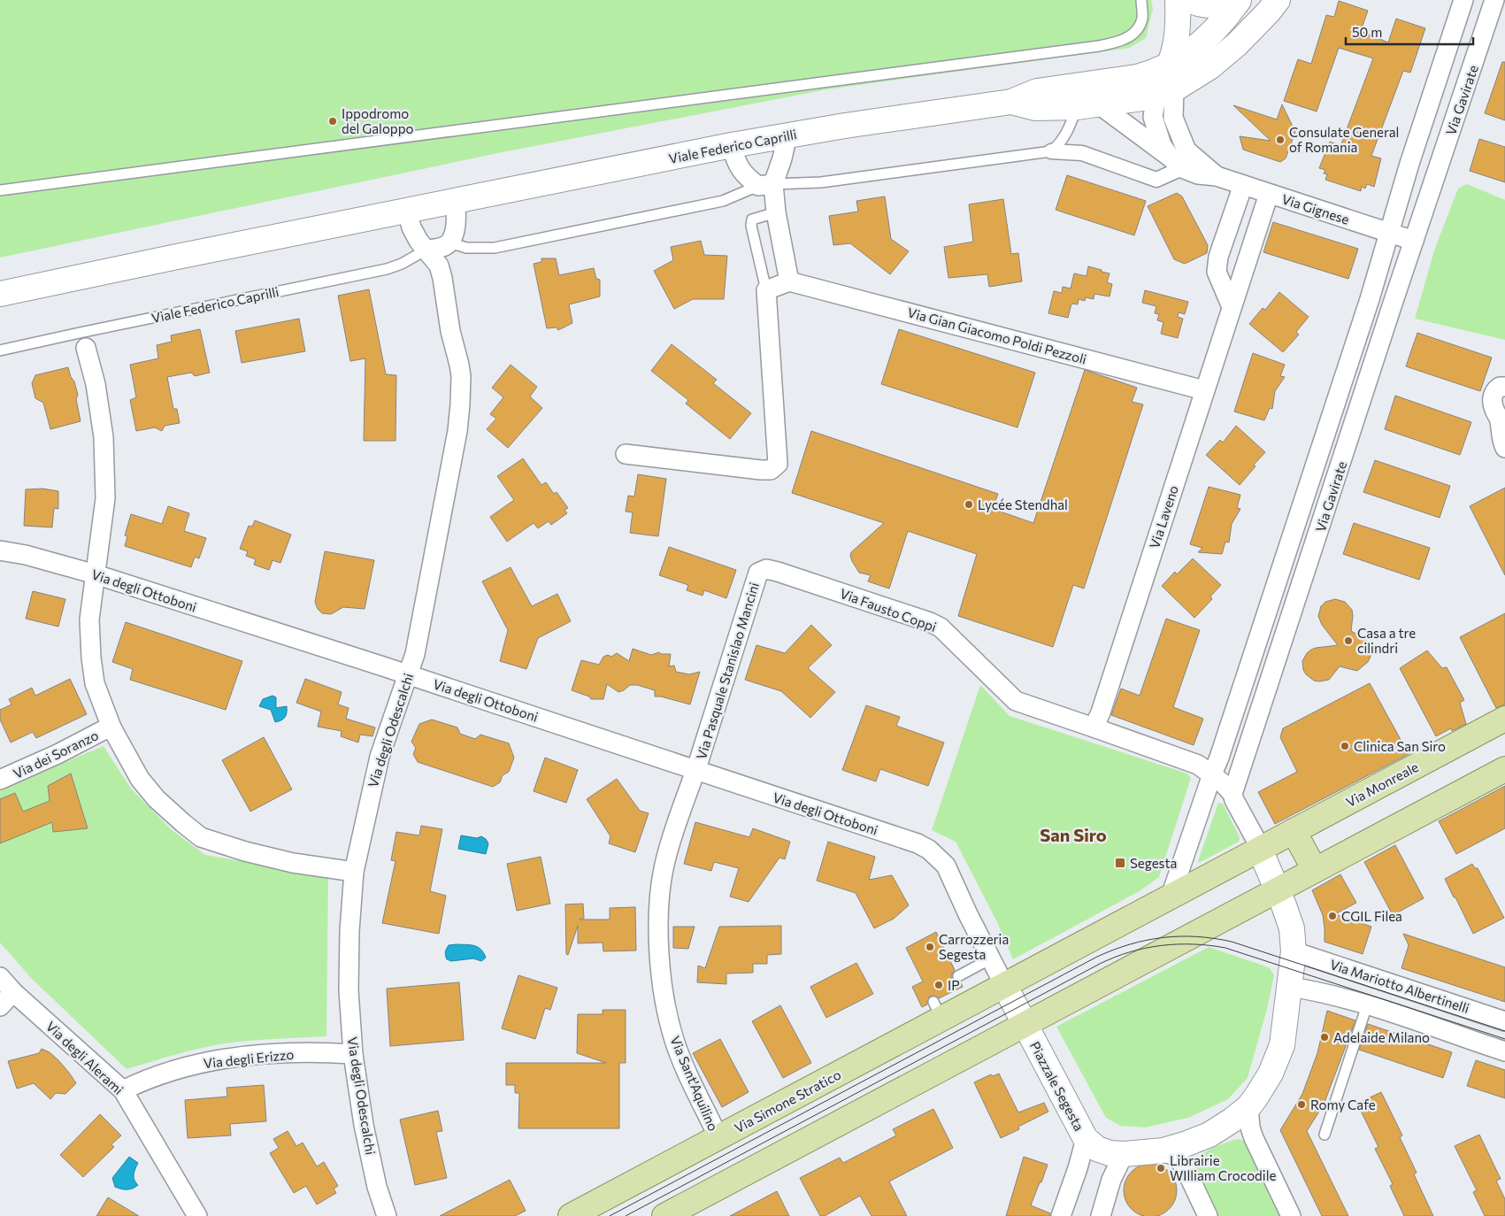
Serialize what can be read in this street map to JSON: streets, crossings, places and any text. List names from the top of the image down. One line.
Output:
{"streets":{"main road":["Via Monreale","Via Simone Stratico"],"street":["Via Gavirate","Viale Federico Caprilli","Via Gignese","Via Gian Giacomo Poldi Pezzoli","Via Laveno","Via degli Ottoboni","Via Fausto Coppi","Via Pasquale Stanislao Mancini","Via degli Odescalchi","Via dei Soranzo","Via Mariotto Albertinelli","Via degli Alerami","Via degli Erizzo","Via Sant'Aquilino","Piazzale Segesta"]},"crossings":[["Via Gavirate","Via Gignese"],["Via Gavirate","Piazzale Segesta"],["Viale Federico Caprilli","Via Gignese"],["Viale Federico Caprilli","Via degli Odescalchi"],["Via Gignese","Via Laveno"],["Via Gian Giacomo Poldi Pezzoli","Via Laveno"],["Via Laveno","Via Fausto Coppi"],["Via Laveno","Piazzale Segesta"],["Via degli Ottoboni","Via Pasquale Stanislao Mancini"],["Via degli Ottoboni","Via degli Odescalchi"],["Via degli Ottoboni","Via Sant'Aquilino"],["Via degli Ottoboni","Piazzale Segesta"],["Via Fausto Coppi","Via Pasquale Stanislao Mancini"],["Via Fausto Coppi","Piazzale Segesta"],["Via Pasquale Stanislao Mancini","Via Sant'Aquilino"],["Via degli Odescalchi","Via degli Erizzo"],["Via Monreale","Piazzale Segesta"],["Via Mariotto Albertinelli","Piazzale Segesta"],["Via degli Alerami","Via degli Erizzo"],["Via Sant'Aquilino","Via Simone Stratico"],["Piazzale Segesta","Via Simone Stratico"]],"districts":["San Siro"],"places":{"other":["Ippodromo del Galoppo","Consulate General of Romania","Lycée Stendhal","Casa a tre cilindri","Clinica San Siro","CGIL Filea","Carrozzeria Segesta","IP","Adelaide Milano","Romy Cafe","Librairie WIlliam Crocodile"],"transit":["Segesta"]},"scale_bar":"50 m"}
